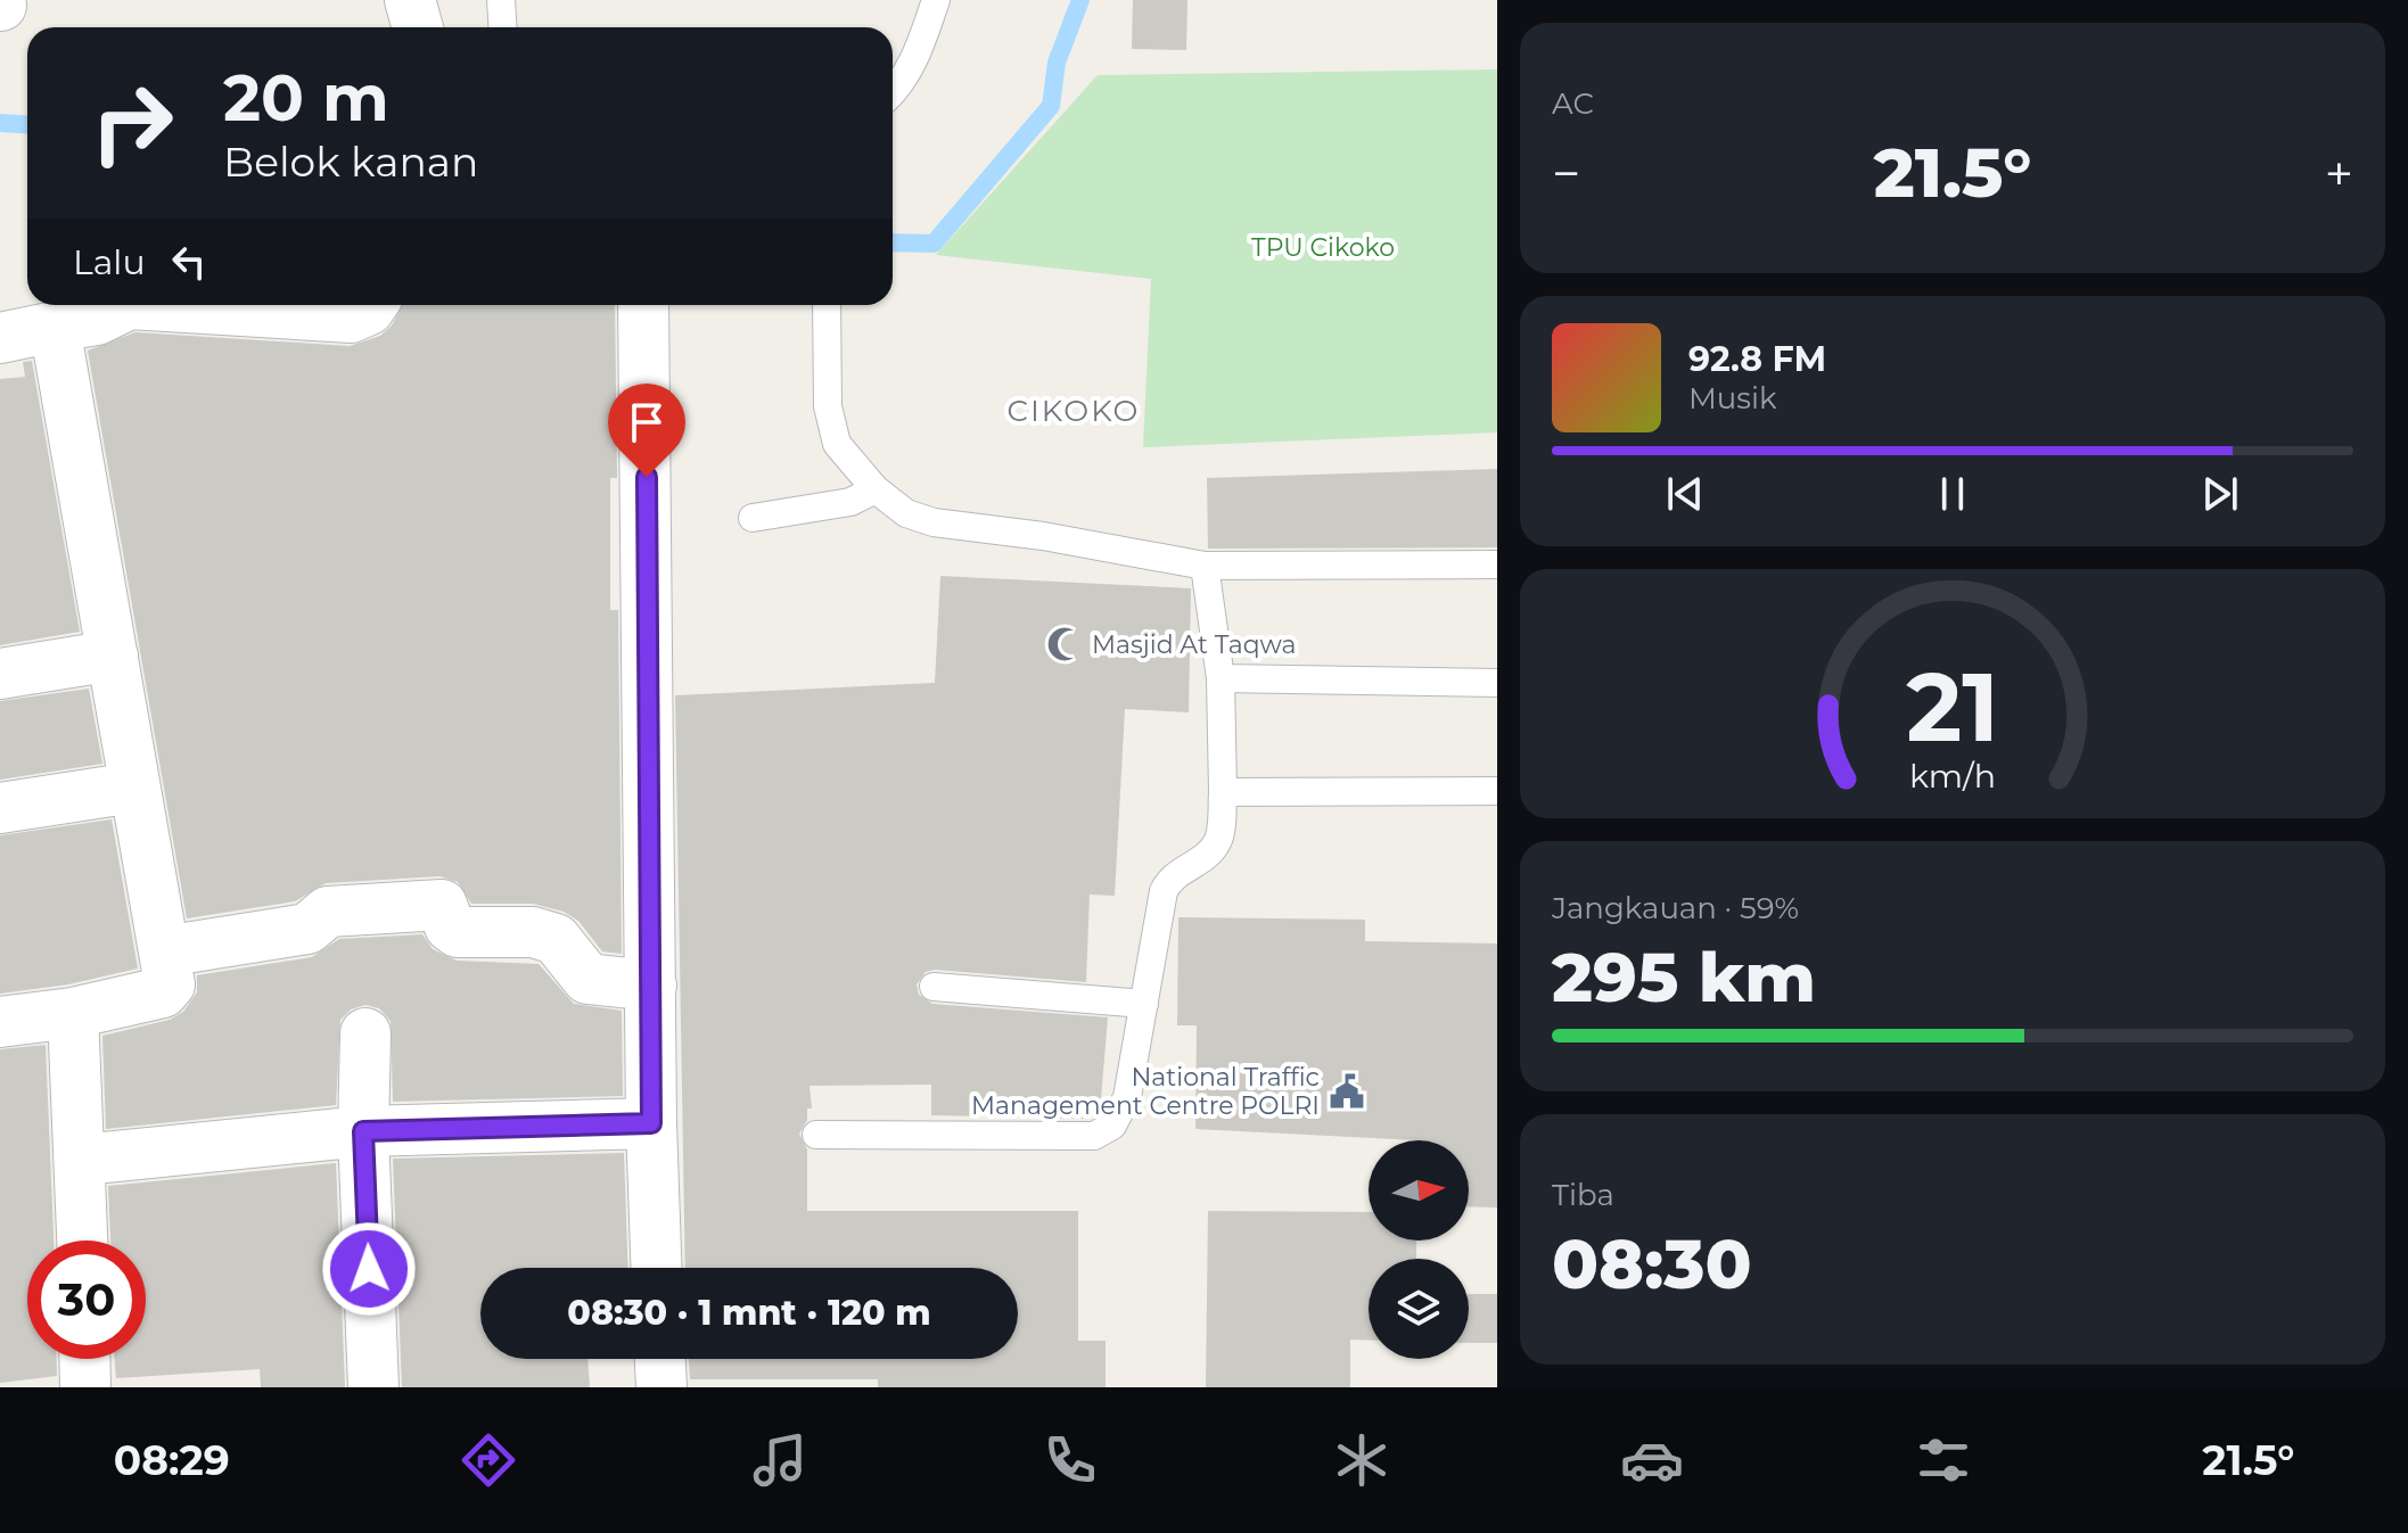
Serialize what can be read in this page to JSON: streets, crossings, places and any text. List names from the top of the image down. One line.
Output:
{"districts":["CIKOKO"],"parks":["TPU Cikoko"],"places":{"mosque":["Masjid At Taqwa"],"public building":["National Traffic Management Centre POLRI"]},"north":"right","page":{"tile":["AC",["Jangkauan · 59%","295 km"],["Tiba","08:30"]],"turn":["20 m","Belok kanan"],"heat":["−","21.5°","+"],"then":"Lalu","song":["92.8 FM","Musik"],"limit":"30","trip":"08:30 · 1 mnt · 120 m","tabs":["08:29","21.5°"],"gauge":["21","km/h"]}}
